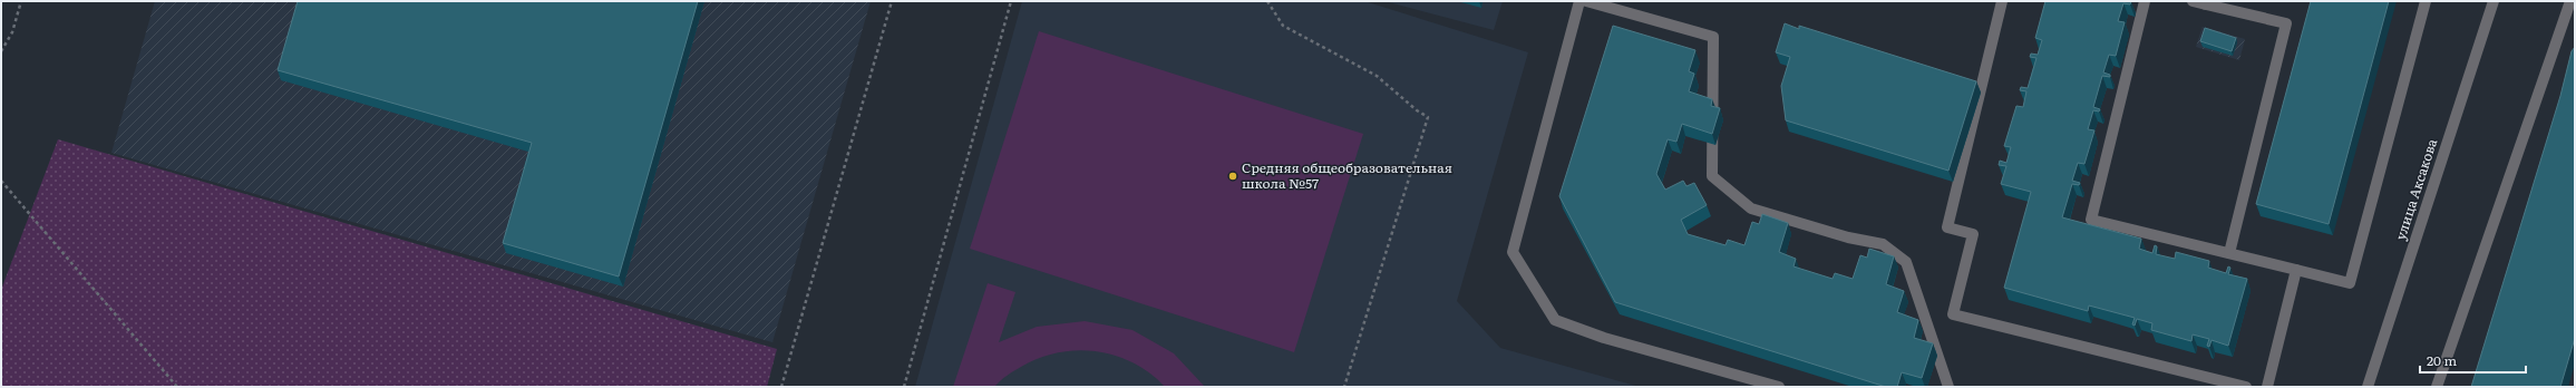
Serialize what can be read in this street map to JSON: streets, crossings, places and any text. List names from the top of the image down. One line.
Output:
{"streets":{"street":["улица Аксакова"]},"places":["Средняя общеобразовательная школа №57"],"scale_bar":"20 m"}
